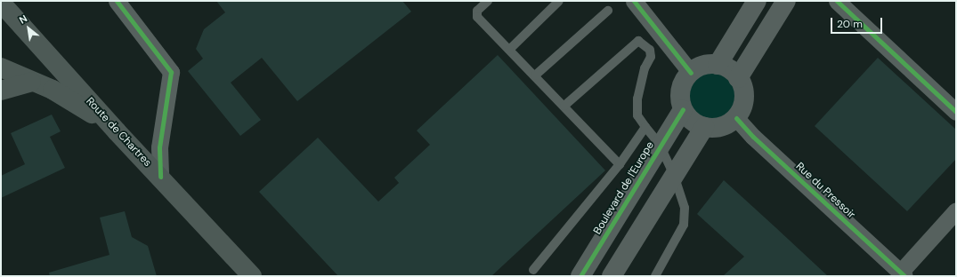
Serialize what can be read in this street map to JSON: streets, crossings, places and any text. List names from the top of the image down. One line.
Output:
{"streets":{"main road":["Route de Chartres"],"street":["Boulevard de l'Europe","Rue du Pressoir"]},"crossings":[["Boulevard de l'Europe","Rue du Pressoir"]],"scale_bar":"20 m","north":"top left"}
